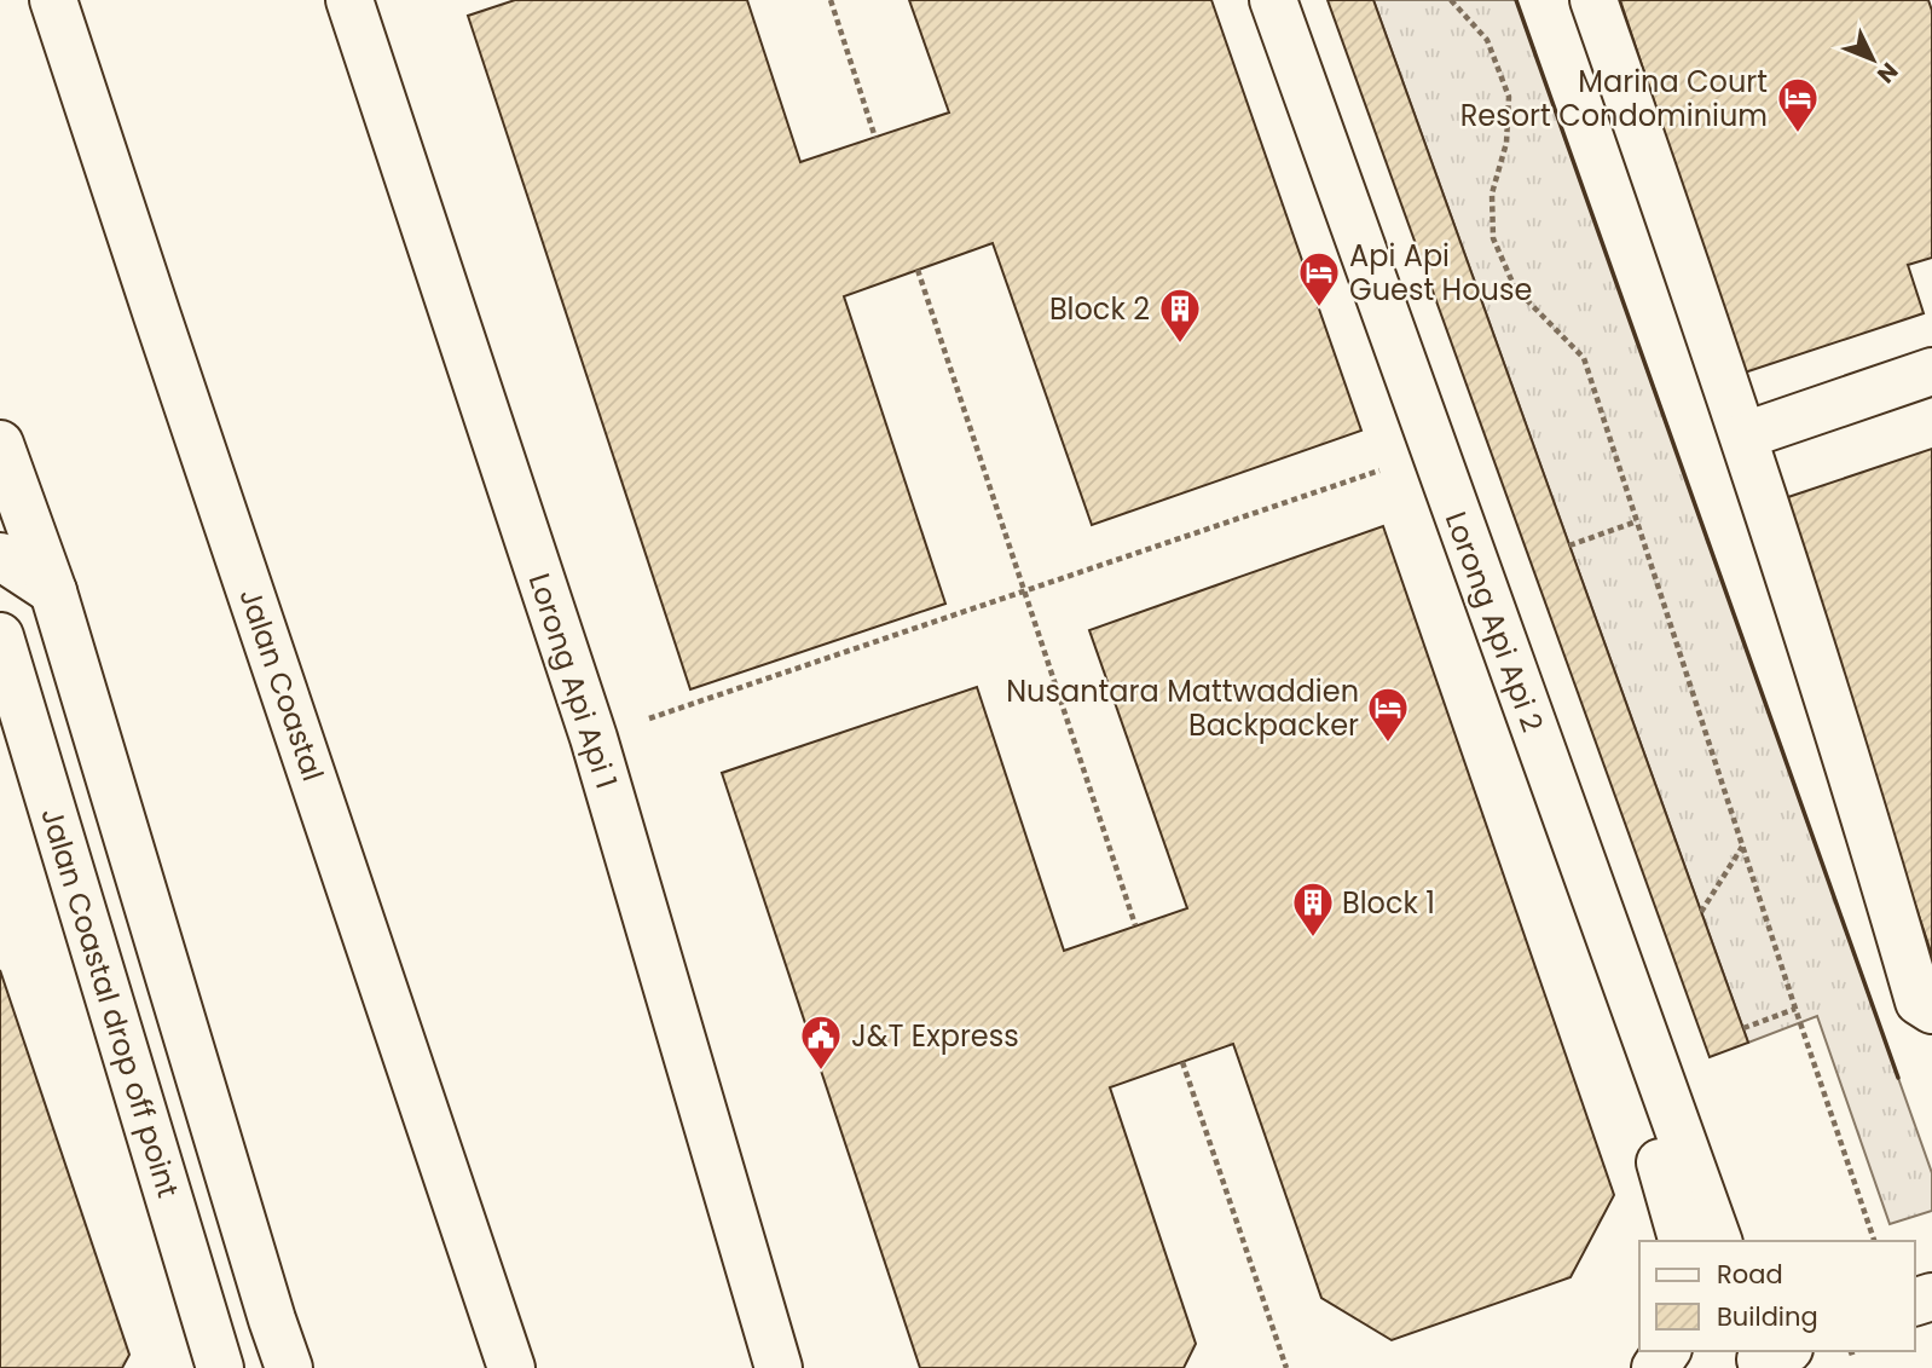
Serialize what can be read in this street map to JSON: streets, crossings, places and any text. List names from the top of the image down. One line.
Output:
{"streets":{"main road":["Lorong Api Api 2","Lorong Api Api 1","Jalan Coastal","Jalan Coastal drop off point"]},"places":{"hotel":["Marina Court Resort Condominium","Api Api Guest House","Nusantara Mattwaddien Backpacker"],"building":["Block 2","Block 1"],"public building":["J&T Express"]},"legend":["Road","Building"],"north":"bottom right"}
